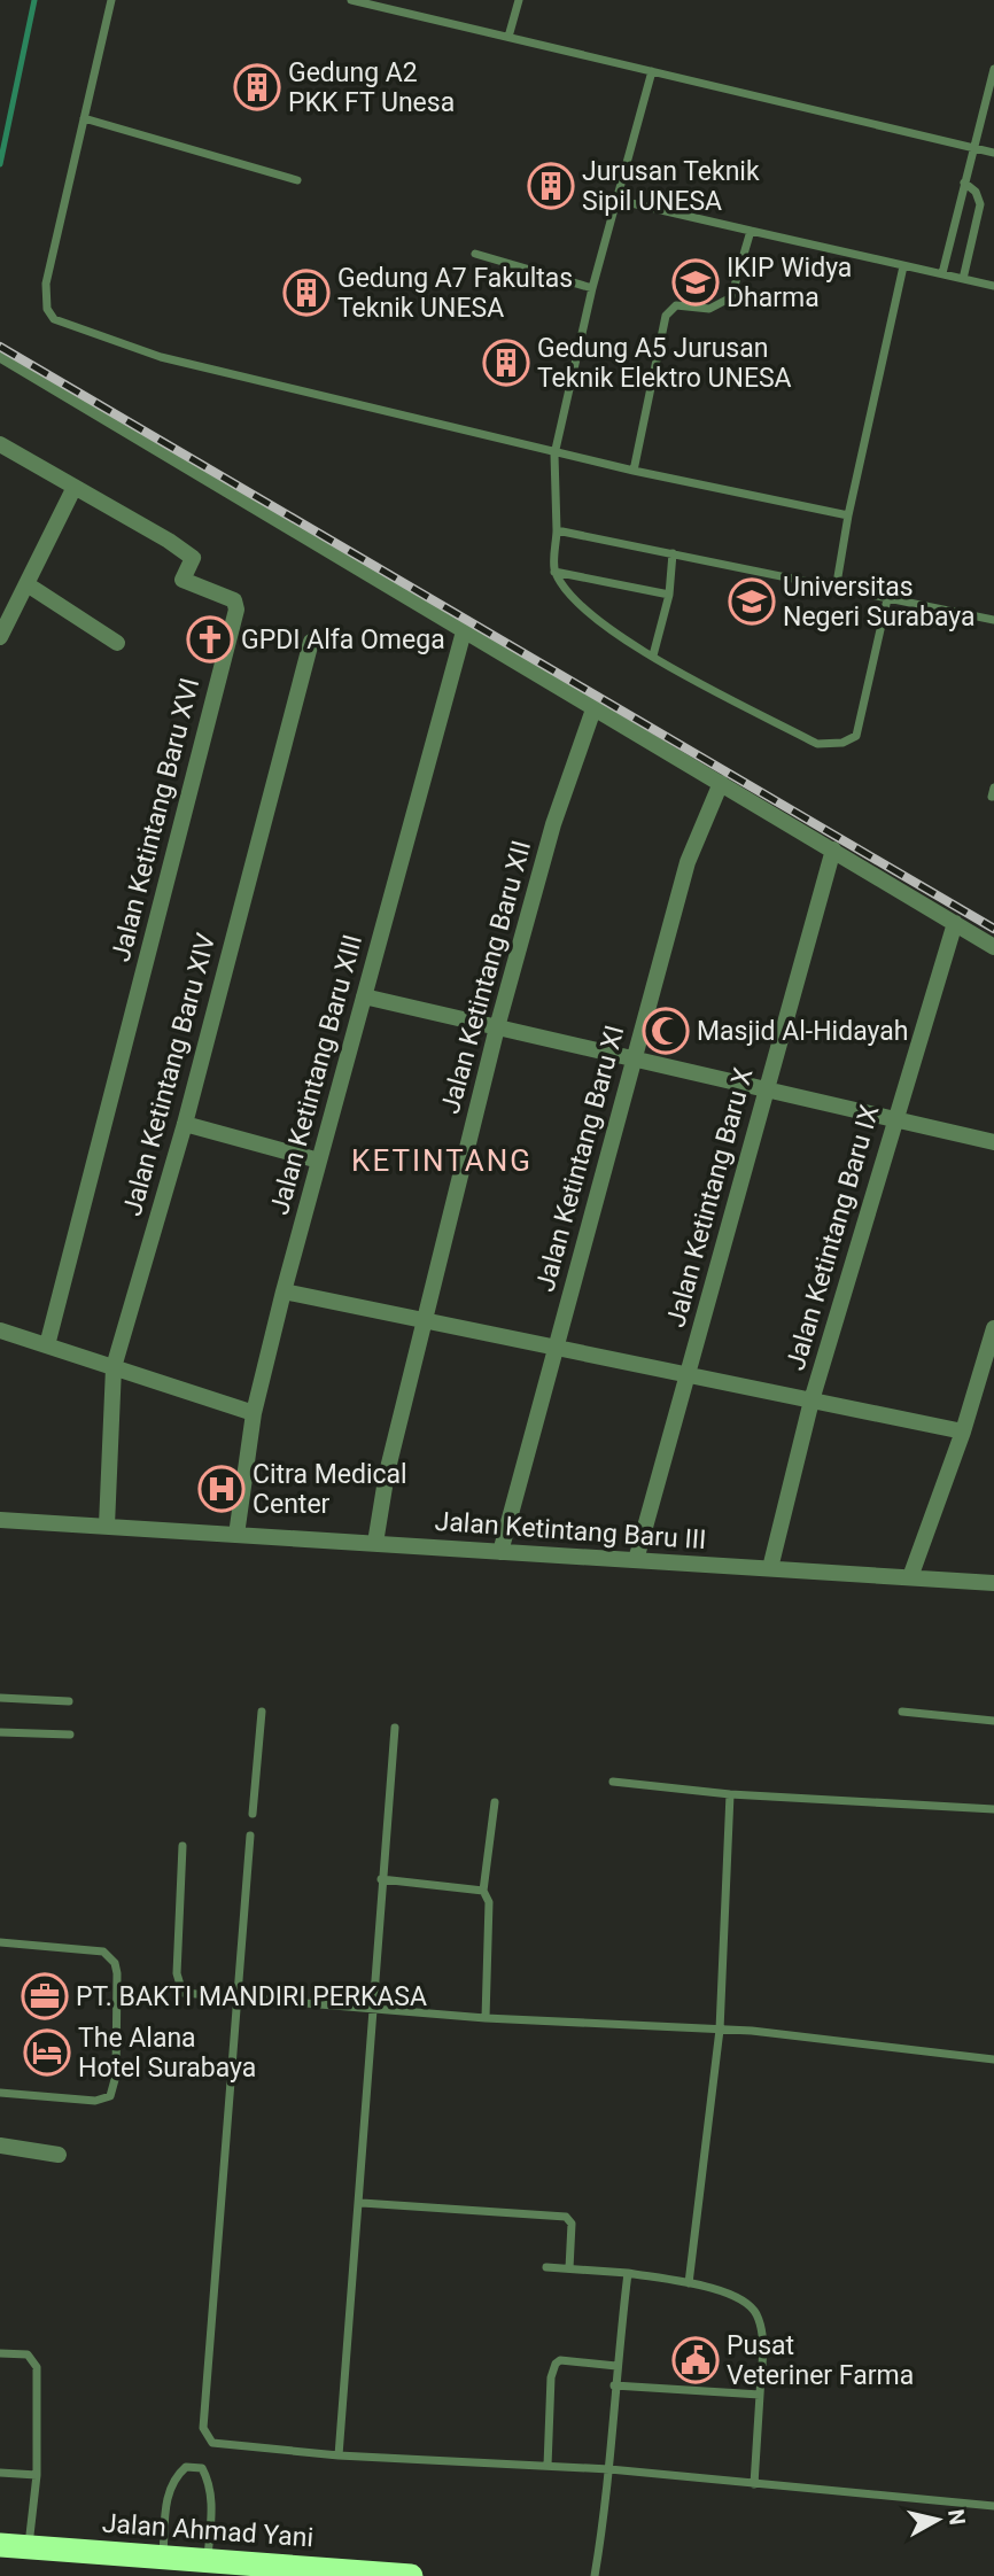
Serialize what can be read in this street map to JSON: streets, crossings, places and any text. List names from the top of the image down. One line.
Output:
{"streets":{"highway":["Jalan Ahmad Yani"],"street":["Jalan Ketintang Baru XVI","Jalan Ketintang Baru XII","Jalan Ketintang Baru XIV","Jalan Ketintang Baru XIII","Jalan Ketintang Baru XI","Jalan Ketintang Baru X","Jalan Ketintang Baru IX","Jalan Ketintang Baru III"]},"crossings":[["Jalan Ketintang Baru XII","Jalan Ketintang Baru III"],["Jalan Ketintang Baru XIV","Jalan Ketintang Baru III"],["Jalan Ketintang Baru XIII","Jalan Ketintang Baru III"],["Jalan Ketintang Baru XI","Jalan Ketintang Baru III"],["Jalan Ketintang Baru X","Jalan Ketintang Baru III"],["Jalan Ketintang Baru IX","Jalan Ketintang Baru III"]],"districts":["KETINTANG"],"places":{"building":["Gedung A2 PKK FT Unesa","Jurusan Teknik Sipil UNESA","Gedung A7 Fakultas Teknik UNESA","Gedung A5 Jurusan Teknik Elektro UNESA"],"school or university":["IKIP Widya Dharma","Universitas Negeri Surabaya"],"church":["GPDI Alfa Omega"],"mosque":["Masjid Al-Hidayah"],"hospital":["Citra Medical Center"],"office":["PT. BAKTI MANDIRI PERKASA"],"hotel":["The Alana Hotel Surabaya"],"public building":["Pusat Veteriner Farma"]},"north":"right"}
